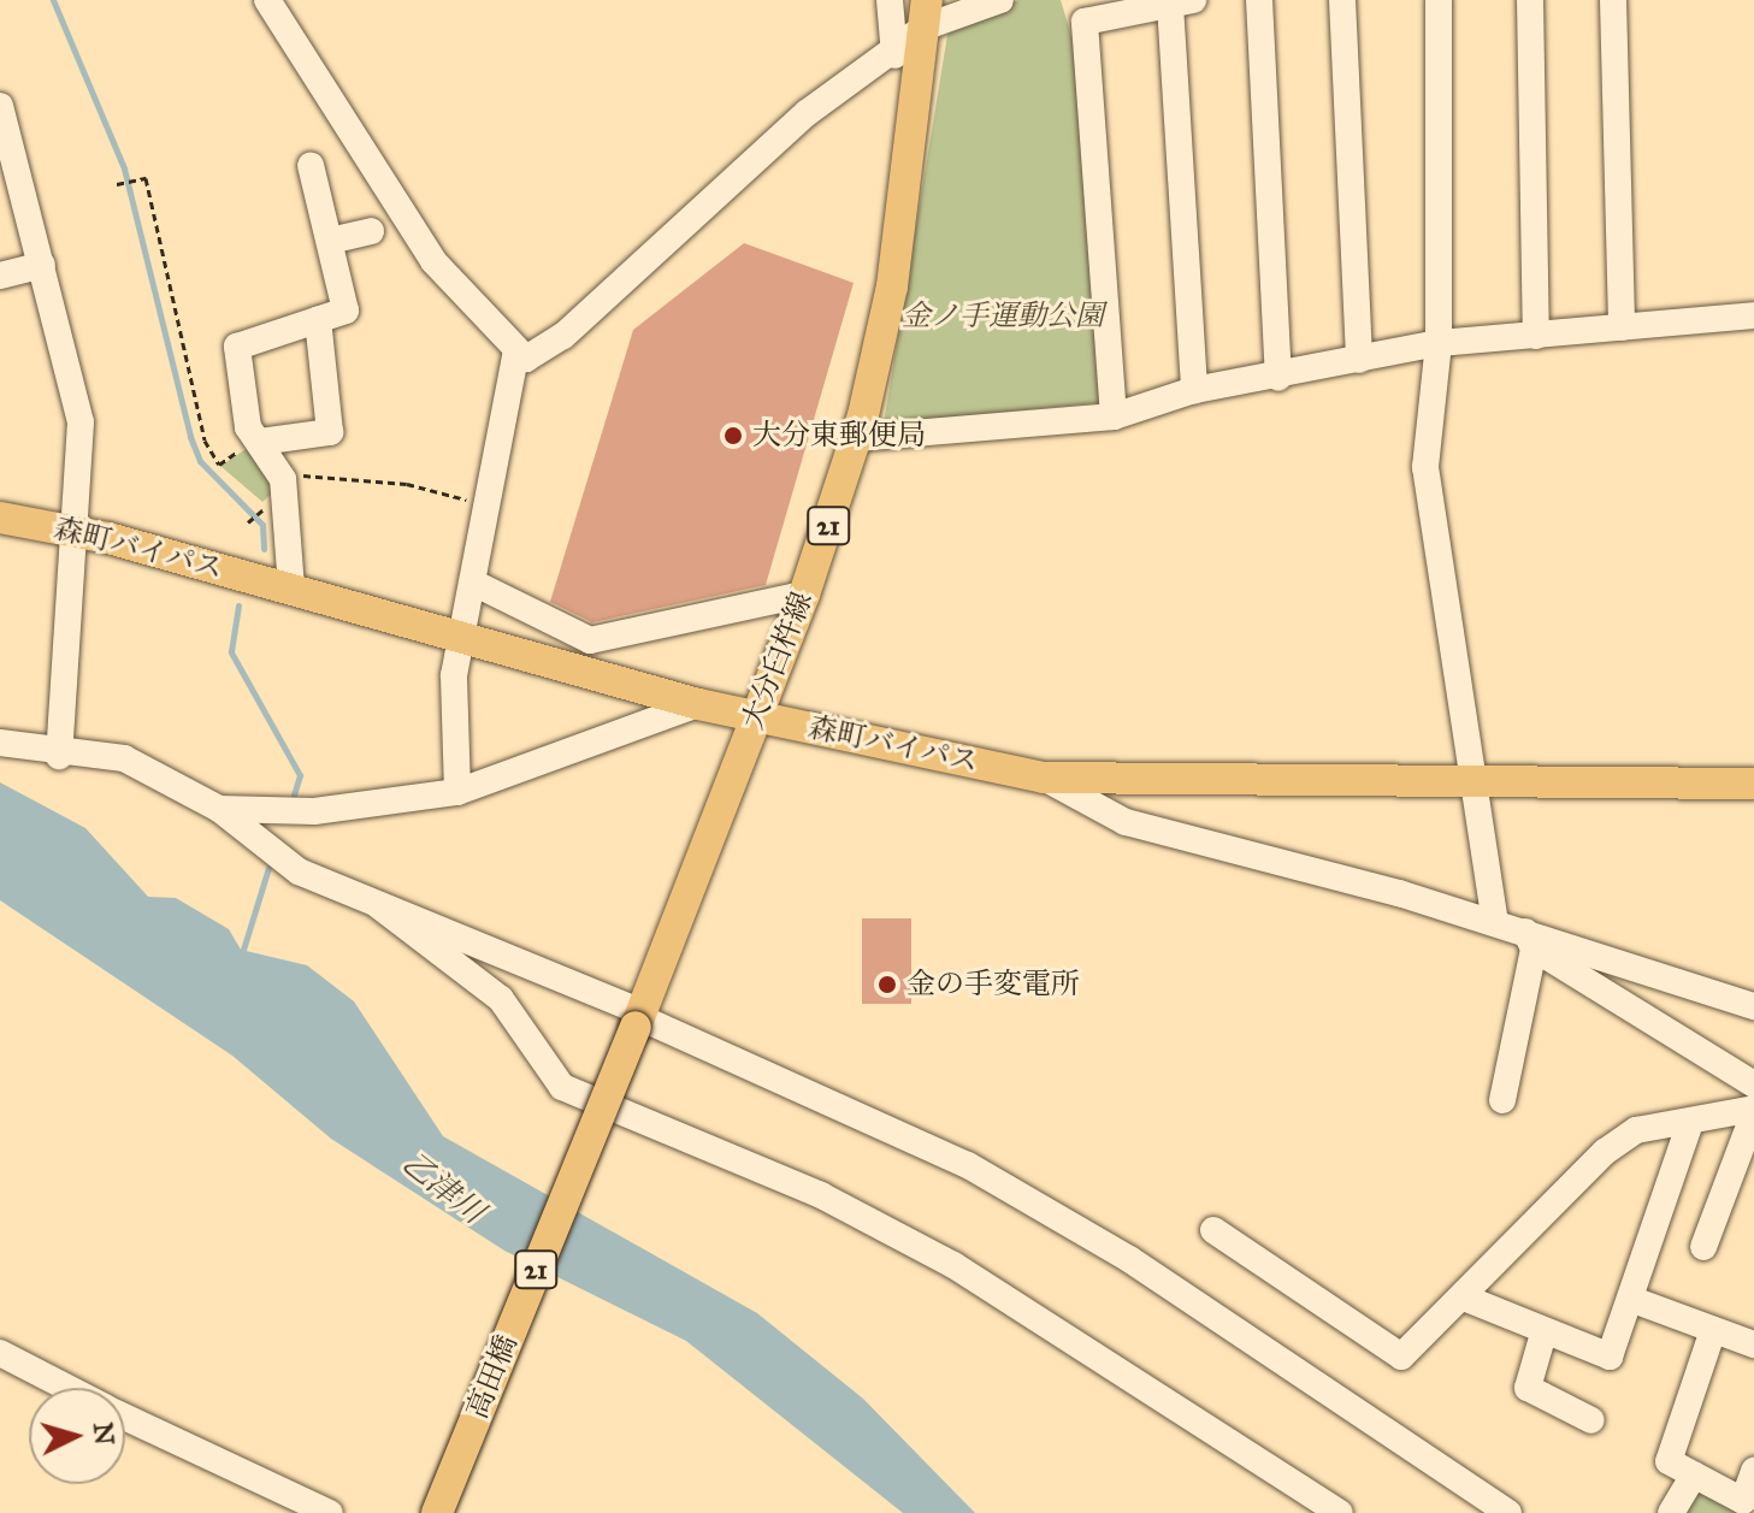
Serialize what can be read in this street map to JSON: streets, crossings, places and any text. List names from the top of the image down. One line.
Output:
{"streets":{"main road":["21","森町バイパス","大分臼杵線","高田橋"]},"crossings":[["森町バイパス","大分臼杵線"],["大分臼杵線","高田橋"]],"water":["乙津川"],"parks":["金ノ手運動公園"],"places":["大分東郵便局","金の手変電所"],"north":"right"}
